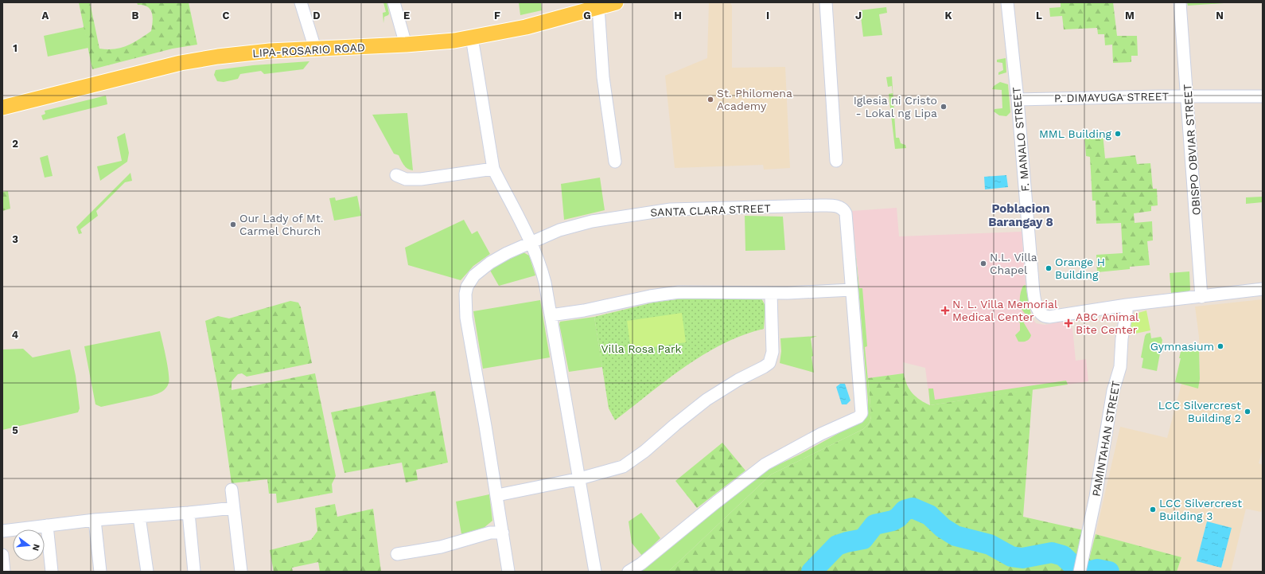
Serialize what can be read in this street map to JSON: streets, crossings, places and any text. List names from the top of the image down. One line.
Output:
{"streets":{"main road":["LIPA-ROSARIO ROAD"],"street":["P. DIMAYUGA STREET","F. MANALO STREET","OBISPO OBVIAR STREET","SANTA CLARA STREET","PAMINTAHAN STREET"]},"crossings":[["P. DIMAYUGA STREET","F. MANALO STREET"],["P. DIMAYUGA STREET","OBISPO OBVIAR STREET"],["F. MANALO STREET","PAMINTAHAN STREET"]],"districts":["Poblacion Barangay 8"],"parks":["Villa Rosa Park"],"places":{"other":["St. Philomena Academy","Iglesia ni Cristo - Lokal ng Lipa","MML Building","Our Lady of Mt. Carmel Church","N.L. Villa Chapel","Orange H Building","Gymnasium","LCC Silvercrest Building 2","LCC Silvercrest Building 3"],"health":["N. L. Villa Memorial Medical Center","ABC Animal Bite Center"]},"north":"right","grid":{"columns":["A","B","C","D","E","F","G","H","I","J","K","L","M","N"],"rows":["1","2","3","4","5"]}}
